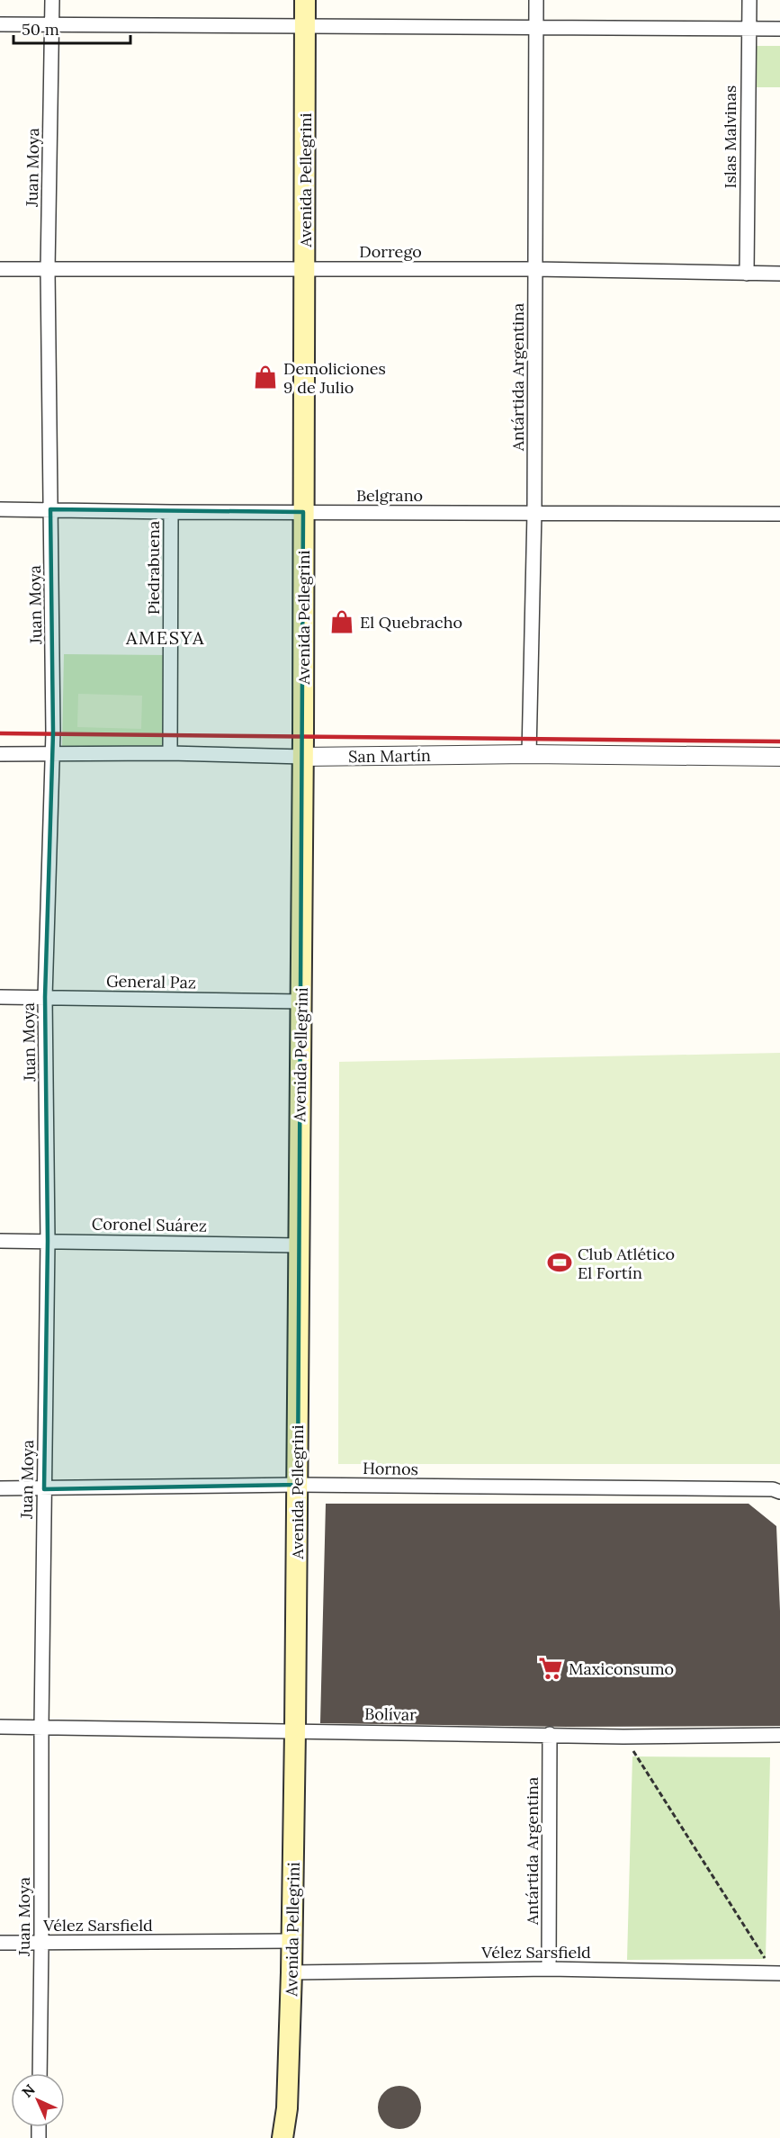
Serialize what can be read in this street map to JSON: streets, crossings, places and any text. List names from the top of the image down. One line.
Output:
{"streets":{"main road":["Avenida Pellegrini"],"street":["Islas Malvinas","Juan Moya","Dorrego","Antártida Argentina","Belgrano","Piedrabuena","San Martín","General Paz","Coronel Suárez","Hornos","Bolívar","Vélez Sarsfield"]},"crossings":[["Islas Malvinas","Dorrego"],["Juan Moya","Dorrego"],["Juan Moya","Belgrano"],["Juan Moya","San Martín"],["Juan Moya","General Paz"],["Juan Moya","Coronel Suárez"],["Juan Moya","Hornos"],["Juan Moya","Bolívar"],["Juan Moya","Vélez Sarsfield"],["Avenida Pellegrini","Dorrego"],["Avenida Pellegrini","Belgrano"],["Avenida Pellegrini","San Martín"],["Avenida Pellegrini","General Paz"],["Avenida Pellegrini","Coronel Suárez"],["Avenida Pellegrini","Hornos"],["Avenida Pellegrini","Bolívar"],["Avenida Pellegrini","Vélez Sarsfield"],["Dorrego","Antártida Argentina"],["Antártida Argentina","Belgrano"],["Antártida Argentina","San Martín"],["Antártida Argentina","Bolívar"],["Antártida Argentina","Vélez Sarsfield"],["Belgrano","Piedrabuena"],["Piedrabuena","San Martín"]],"districts":["AMESYA"],"places":{"shop":["Demoliciones 9 de Julio","El Quebracho"],"sports":["Club Atlético El Fortín"],"supermarket":["Maxiconsumo"]},"scale_bar":"50 m","north":"top left"}
